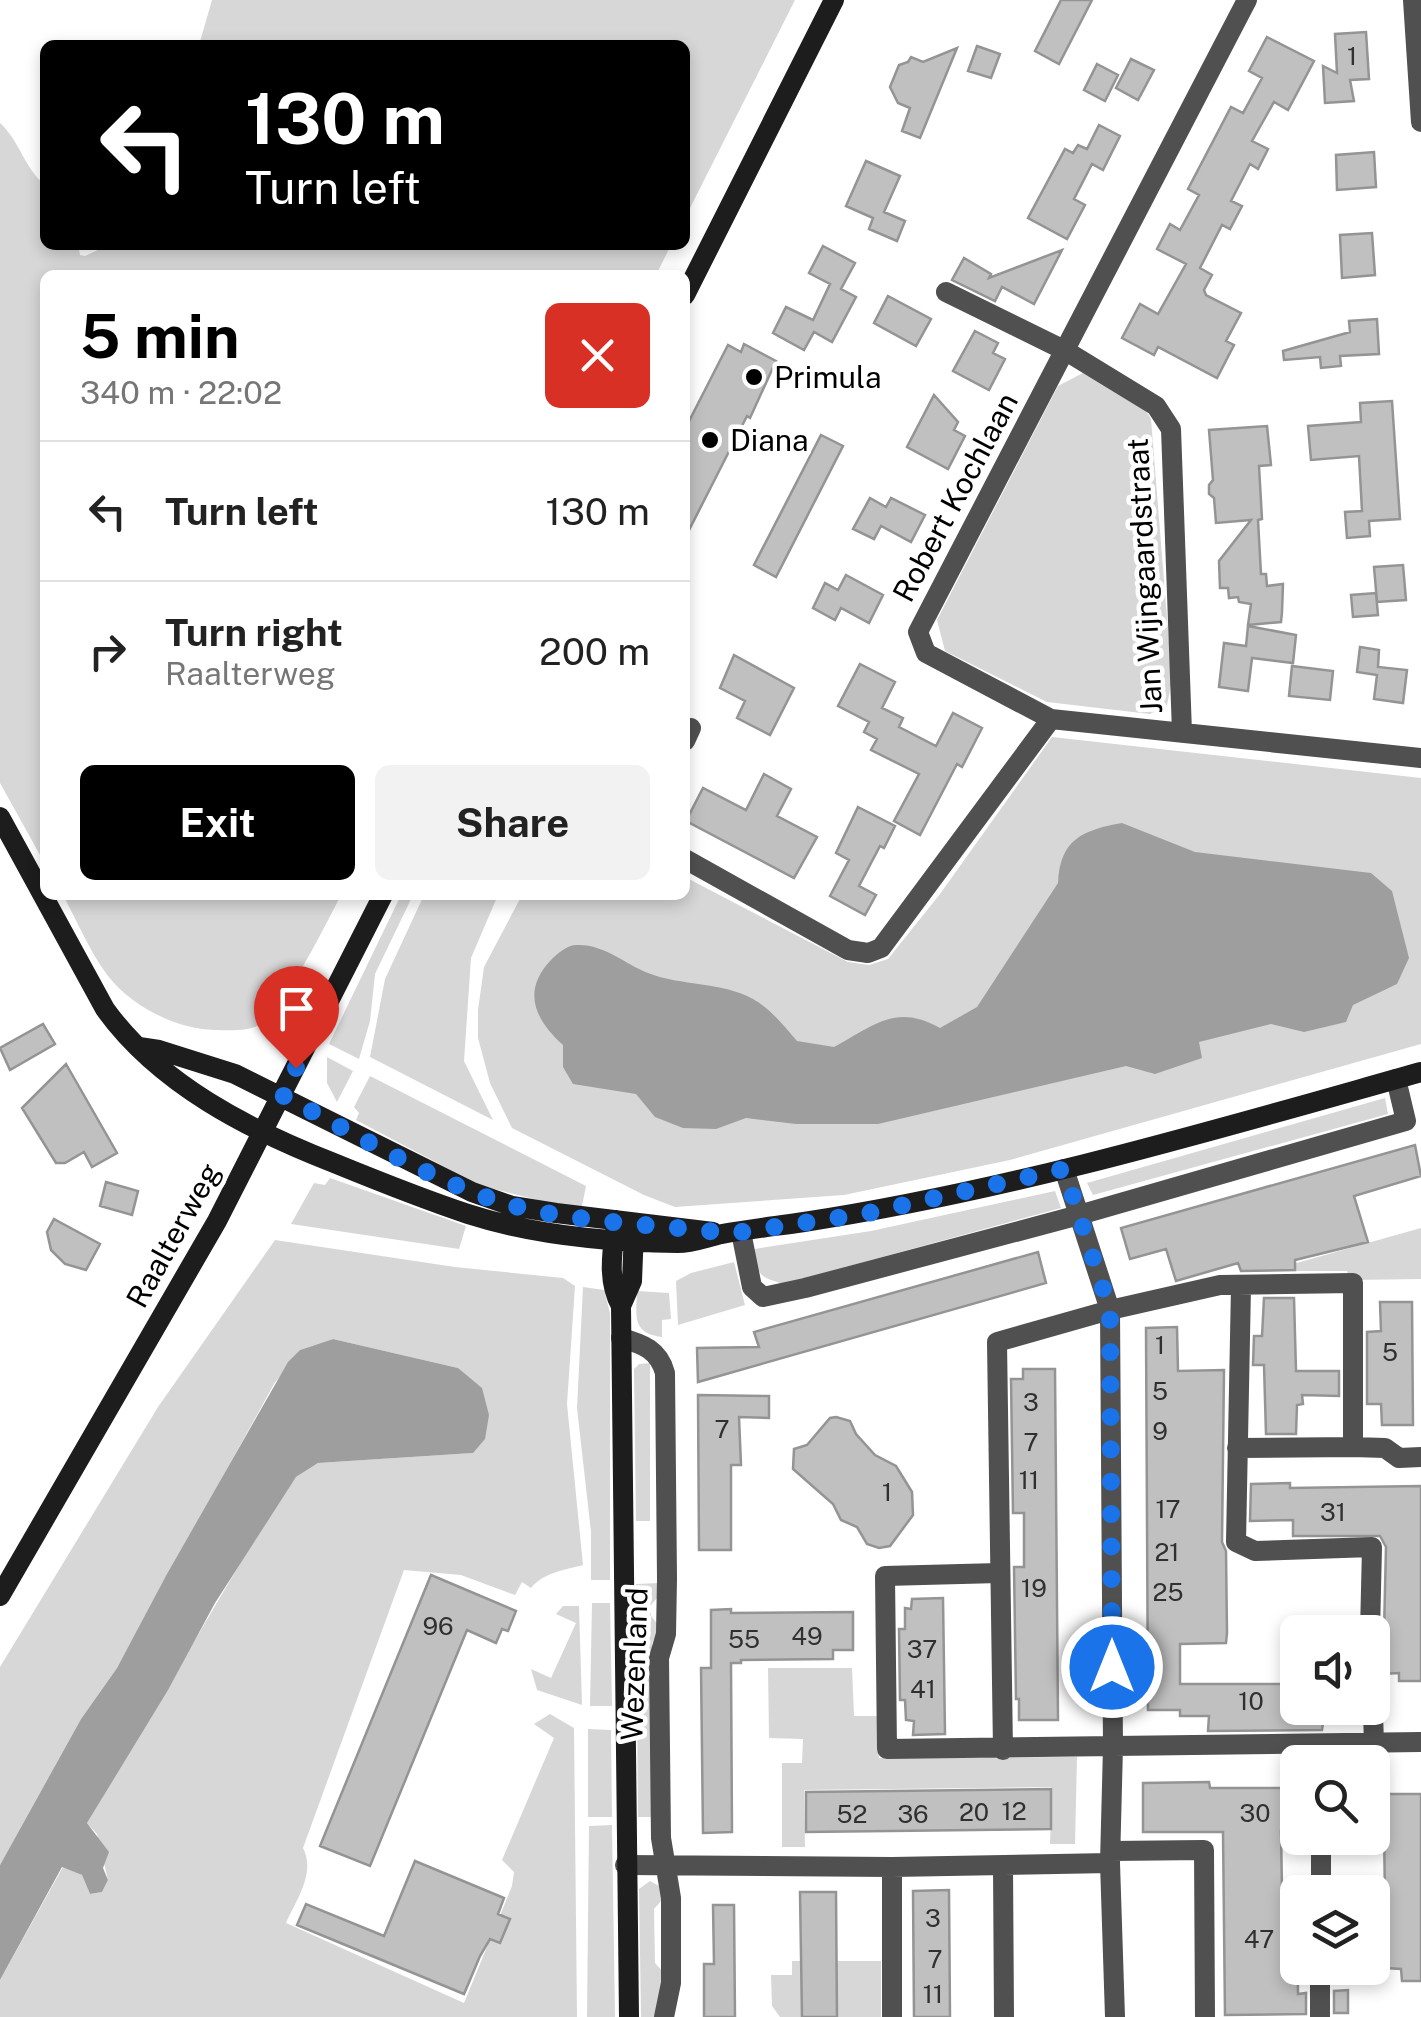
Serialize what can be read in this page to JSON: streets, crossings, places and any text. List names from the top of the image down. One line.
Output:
{"streets":{"street":["Robert Kochlaan","Jan Wijngaardstraat","Raalterweg","Wezenland"]},"crossings":[["Robert Kochlaan","Jan Wijngaardstraat"]],"places":["Primula","Diana"],"house_numbers":["1","1","5","5","3","7","9","7","11","1","17","31","21","19","25","96","49","55","37","41","10","12","20","30","52","36","3","47","7","11"],"page":{"turn":["130 m","Turn left"],"heading":["5 min","340 m · 22:02"],"list":[{"name":"Turn left","value":"130 m"},{"name":"Turn right","note":"Raalterweg","value":"200 m"}],"buttons":["Exit","Share"]}}
